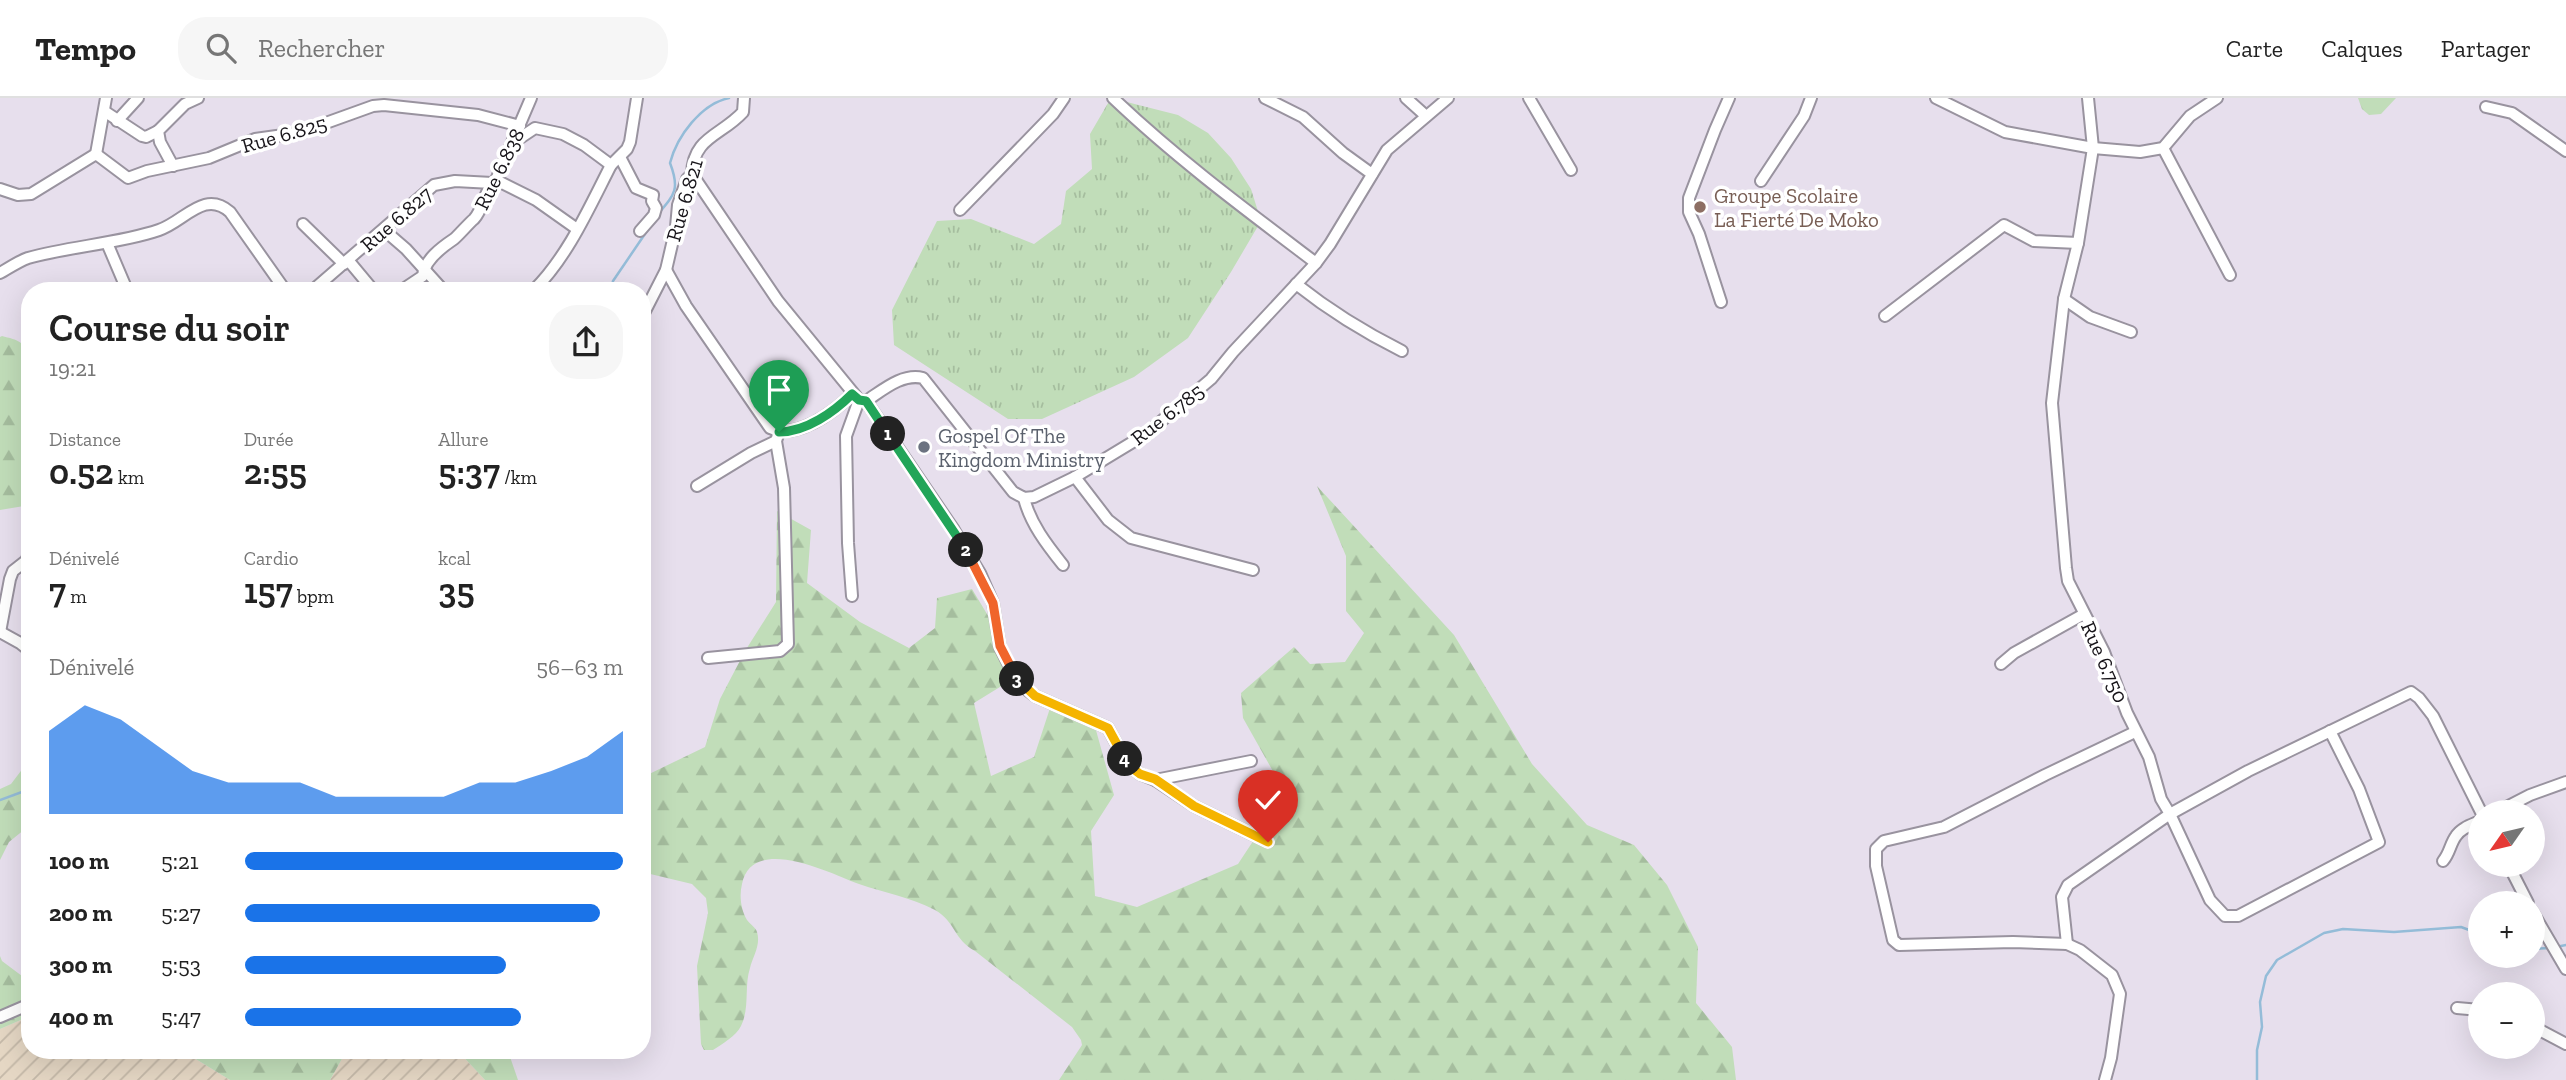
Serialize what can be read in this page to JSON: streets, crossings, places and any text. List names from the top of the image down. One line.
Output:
{"streets":{"street":["Rue 6.825","Rue 6.838","Rue 6.821","Rue 6.827","Rue 6.785","Rue 6.750"]},"crossings":[["Rue 6.825","Rue 6.838"],["Rue 6.838","Rue 6.827"]],"places":["Groupe Scolaire La Fierté De Moko","Gospel Of The Kingdom Ministry"],"north":"bottom left","page":{"header":"Tempo","search":"Rechercher","nav":["Carte","Calques","Partager"],"heading":["Course du soir","19:21"],"stats":[["Distance","0.52 km"],["Durée","2:55"],["Allure","5:37 /km"],["Dénivelé","7 m"],["Cardio","157 bpm"],["kcal","35"]],"pins":["1","2","3","4"],"chart":["Dénivelé","56–63 m"],"map_buttons":["+","−"],"list":[{"name":"100 m","note":"5:21"},{"name":"200 m","note":"5:27"},{"name":"300 m","note":"5:53"},{"name":"400 m","note":"5:47"}]}}
